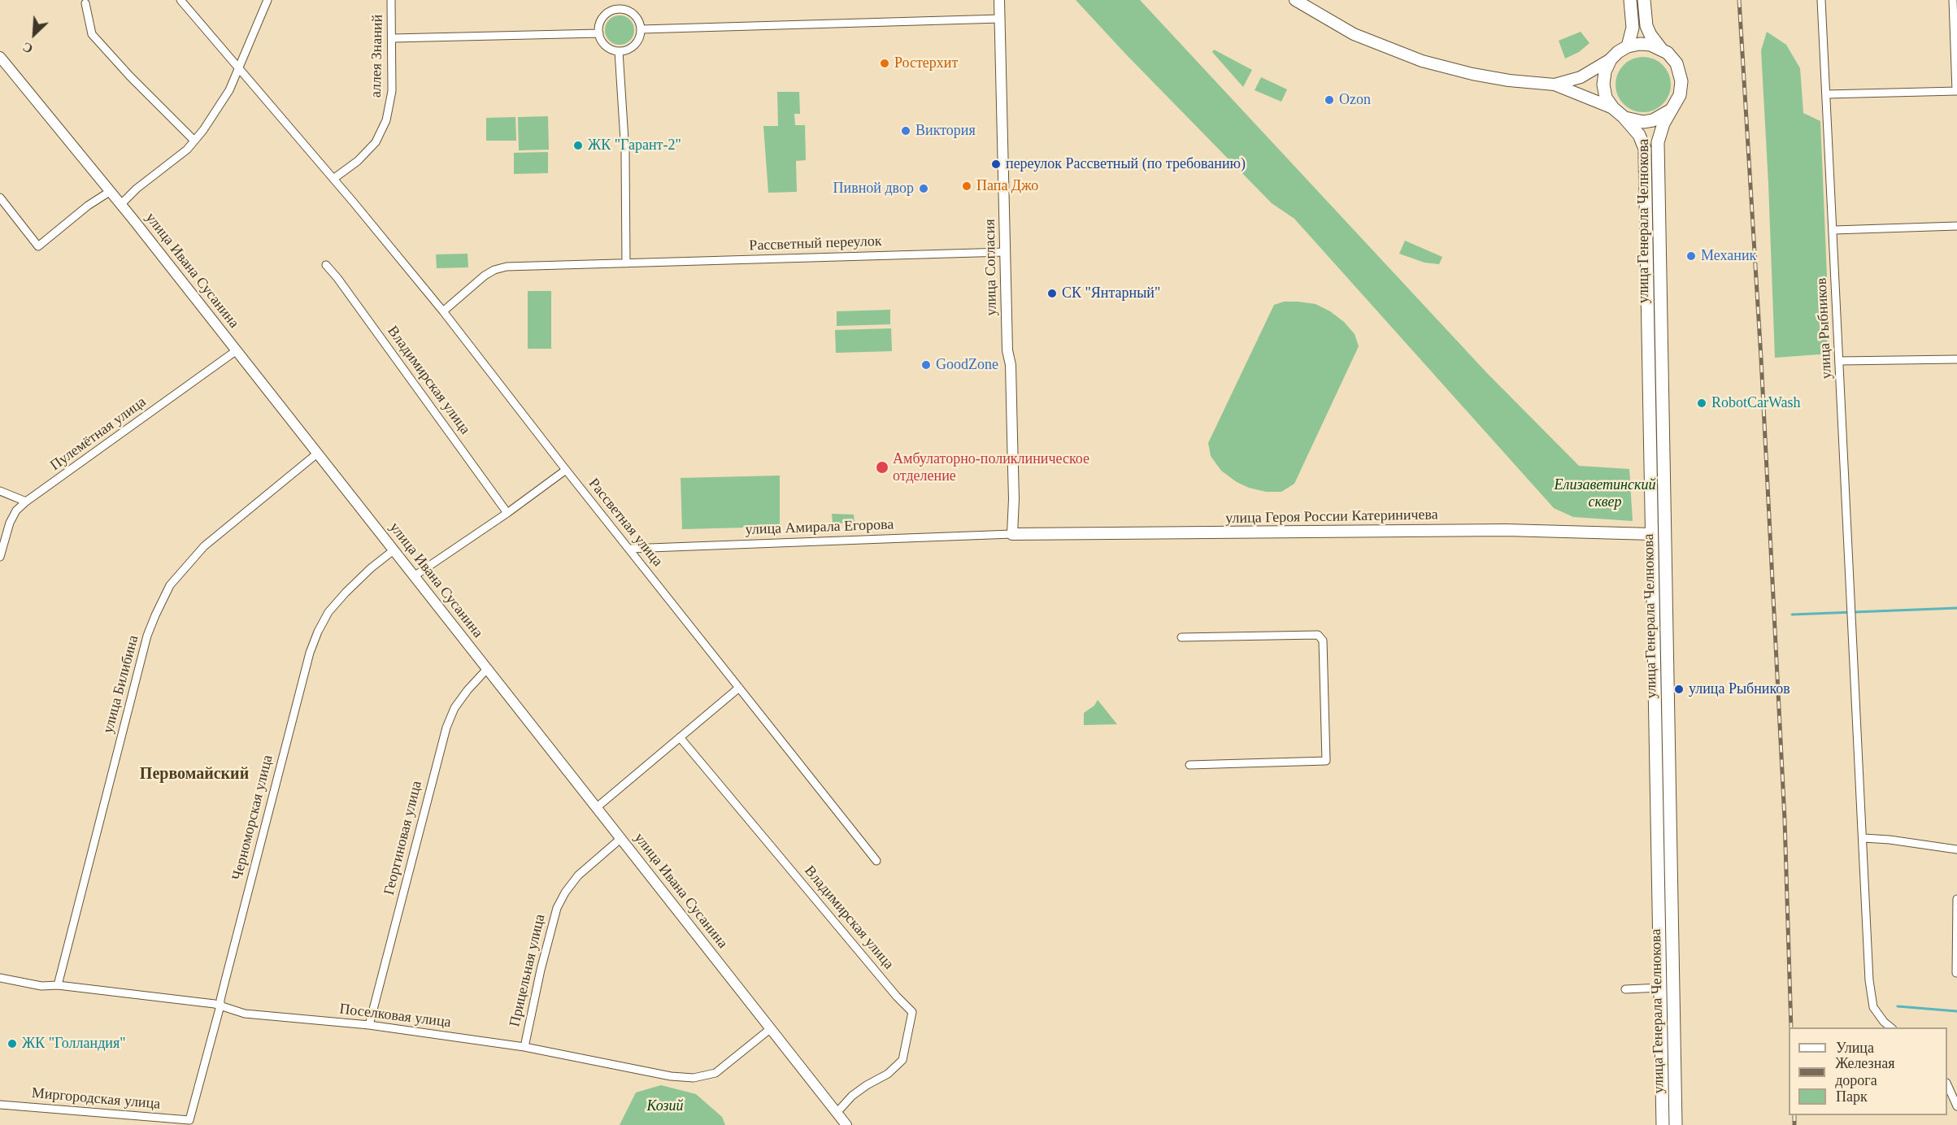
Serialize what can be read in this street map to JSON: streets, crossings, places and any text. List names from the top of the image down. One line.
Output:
{"streets":{"main road":["улица Генерала Челнокова","улица Героя России Катериничева"],"street":["аллея Знаний","Рассветный переулок","улица Согласия","улица Ивана Сусанина","улица Рыбников","Владимирская улица","Пулемётная улица","Рассветная улица","улица Амирала Егорова","улица Билибина","Черноморская улица","Георгиновая улица","Прицельная улица","Поселковая улица","Миргородская улица"]},"crossings":[["аллея Знаний","Рассветная улица"],["улица Генерала Челнокова","улица Героя России Катериничева"],["Рассветный переулок","улица Согласия"],["Рассветный переулок","Рассветная улица"],["улица Согласия","улица Героя России Катериничева"],["улица Согласия","улица Амирала Егорова"],["улица Ивана Сусанина","Владимирская улица"],["улица Ивана Сусанина","Пулемётная улица"],["улица Ивана Сусанина","улица Билибина"],["улица Ивана Сусанина","Черноморская улица"],["улица Ивана Сусанина","Георгиновая улица"],["улица Ивана Сусанина","Прицельная улица"],["улица Ивана Сусанина","Поселковая улица"],["улица Героя России Катериничева","улица Амирала Егорова"],["Рассветная улица","улица Амирала Егорова"],["улица Билибина","Поселковая улица"],["Черноморская улица","Поселковая улица"],["Черноморская улица","Миргородская улица"],["Георгиновая улица","Поселковая улица"],["Прицельная улица","Поселковая улица"]],"districts":["Первомайский"],"parks":["Елизаветинский сквер","Козий"],"places":["Ростерхит","Ozon","Виктория","ЖК \"Гарант-2\"","переулок Рассветный (по требованию)","Папа Джо","Пивной двор","Механик","СК \"Янтарный\"","GoodZone","RobotCarWash","Амбулаторно-поликлиническое отделение","улица Рыбников","ЖК \"Голландия\""],"legend":["Улица","Железная дорога","Парк"],"north":"bottom left"}
